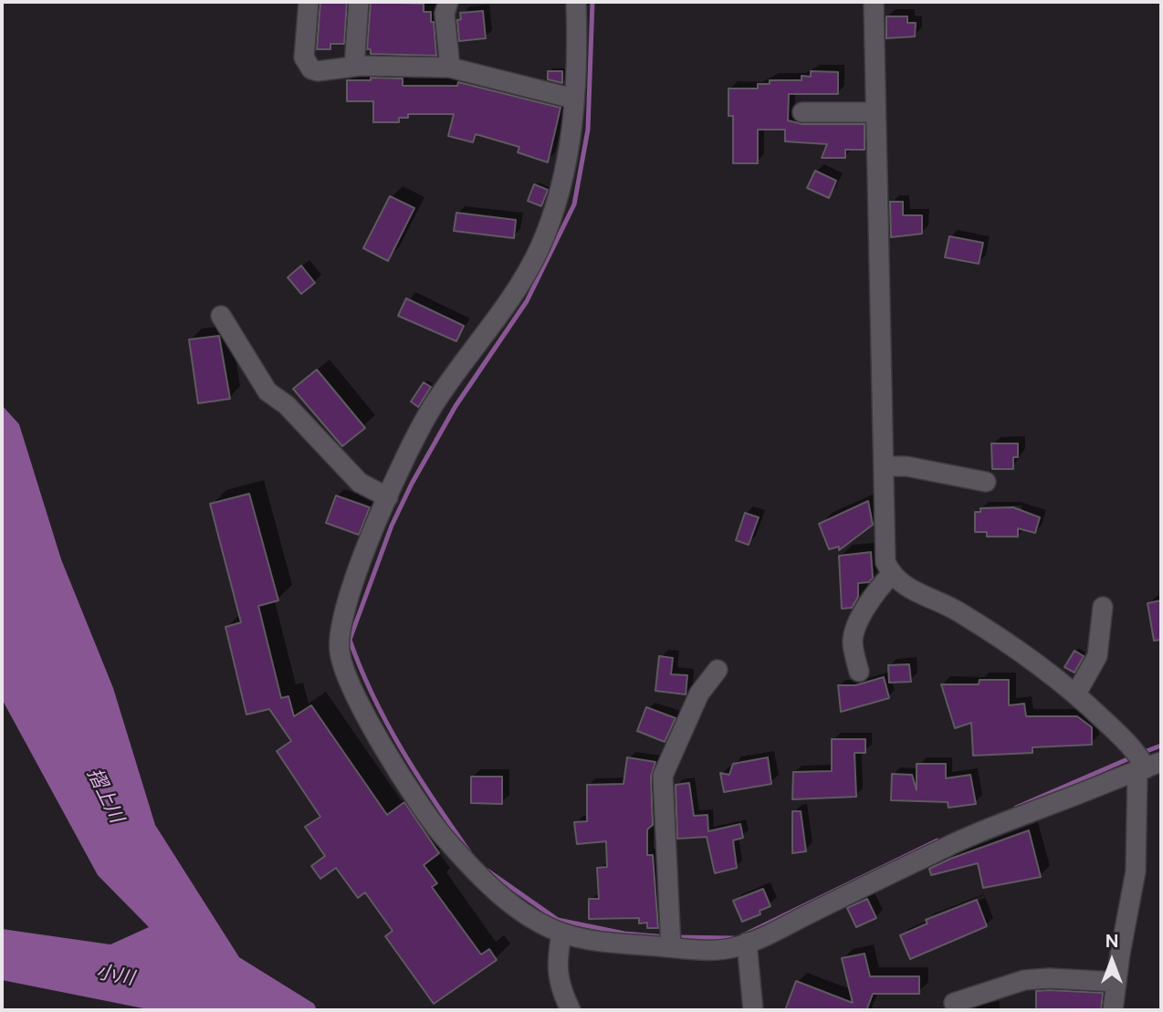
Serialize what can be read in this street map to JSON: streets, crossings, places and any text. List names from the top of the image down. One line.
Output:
{"water":["摺上川","小川"],"north":"top"}
